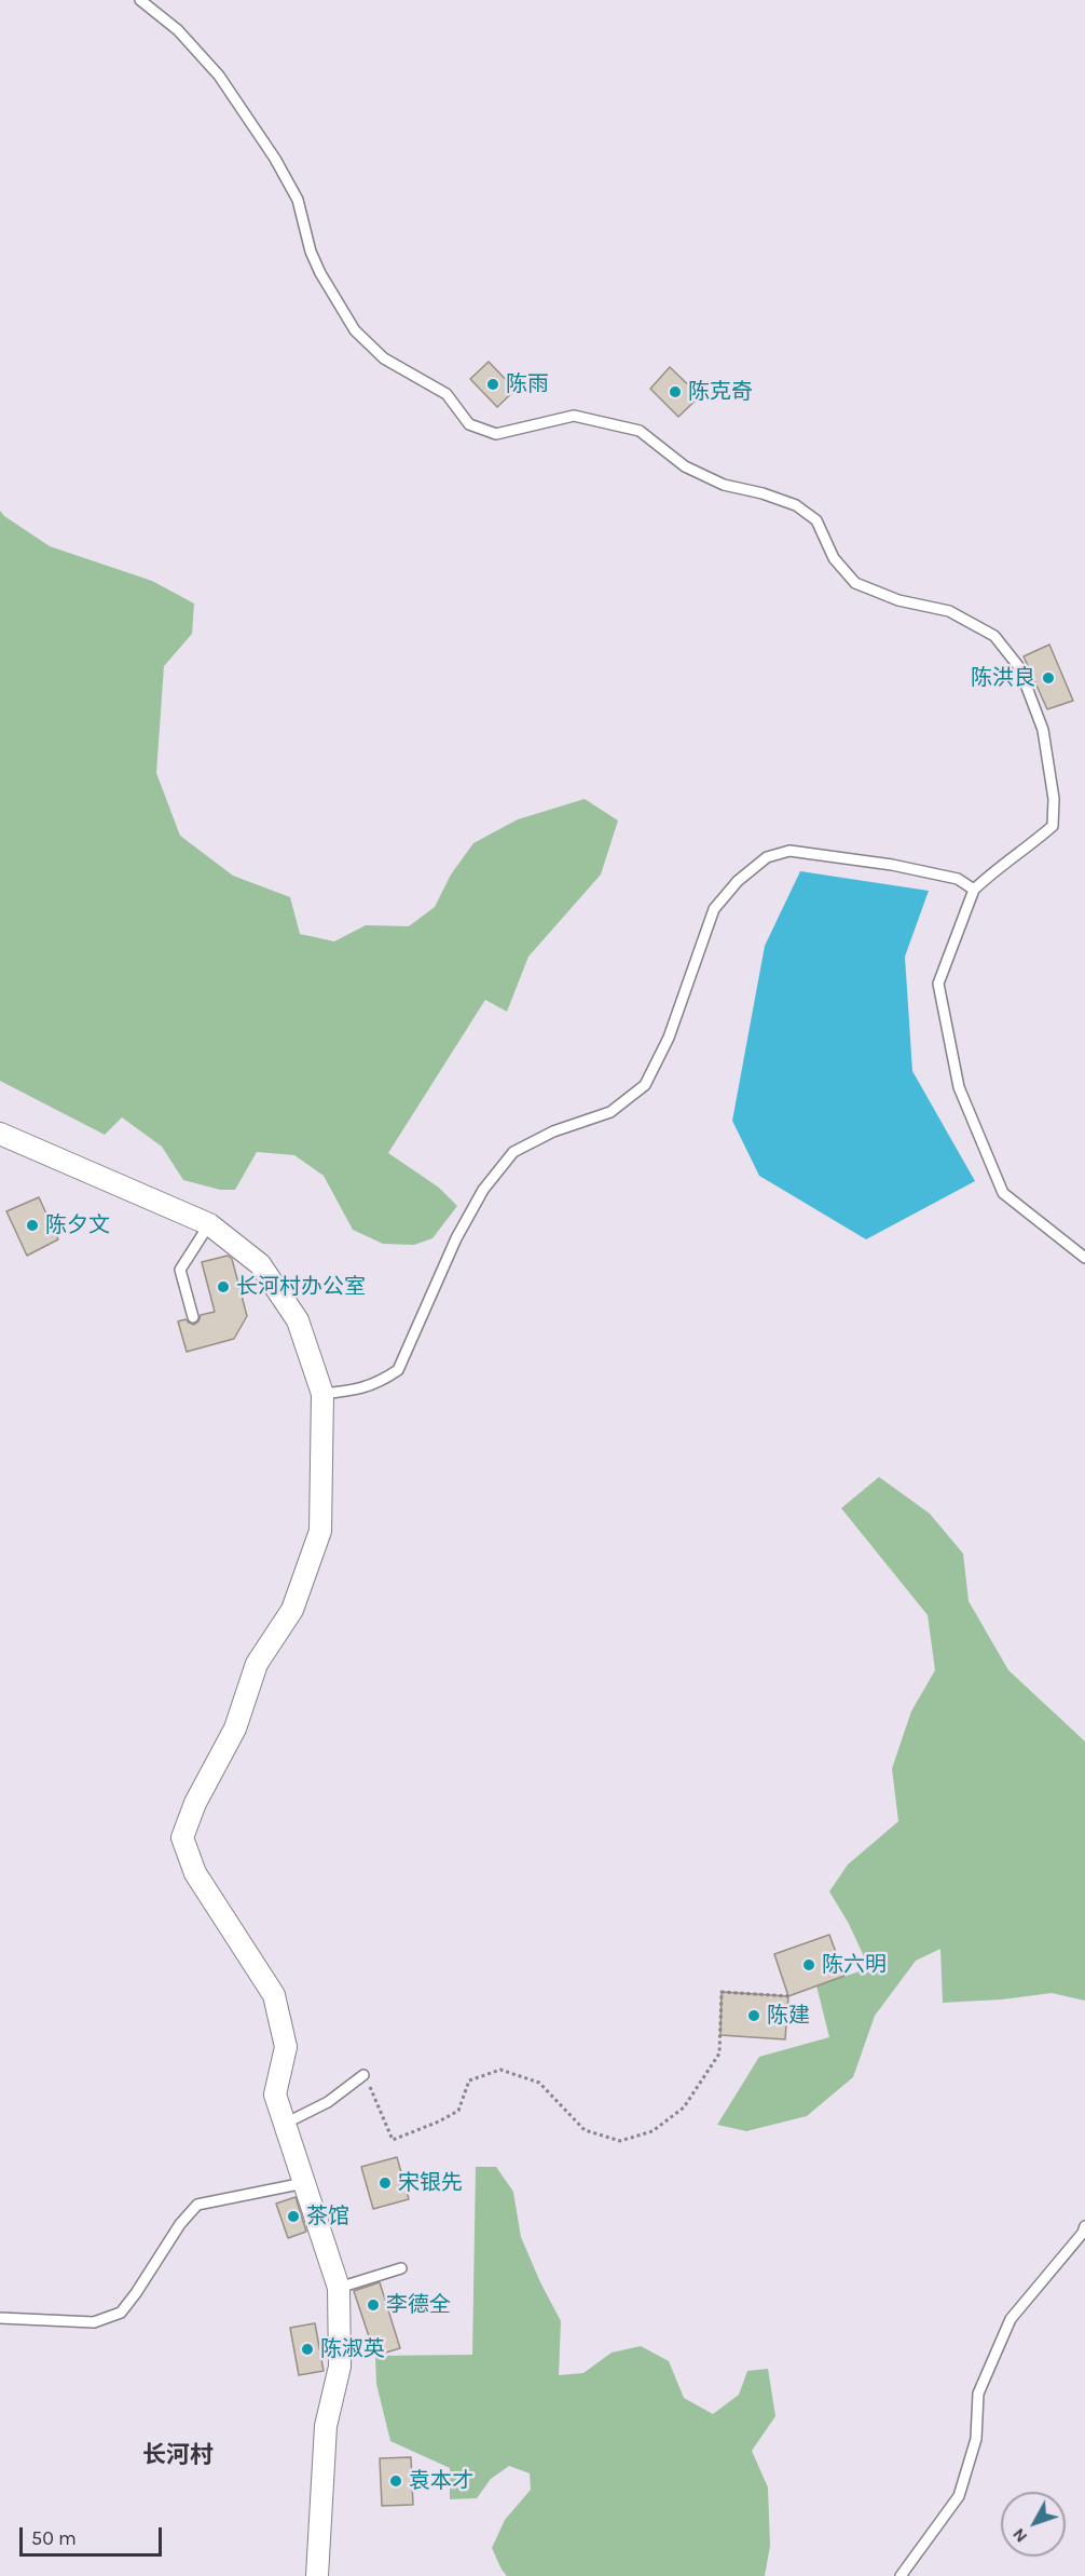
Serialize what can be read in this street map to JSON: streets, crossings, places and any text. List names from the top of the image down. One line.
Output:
{"districts":["长河村"],"places":["陈雨","陈克奇","陈洪良","陈夕文","长河村办公室","陈六明","陈建","宋银先","茶馆","李德全","陈淑英","袁本才"],"scale_bar":"50 m","north":"bottom left"}
